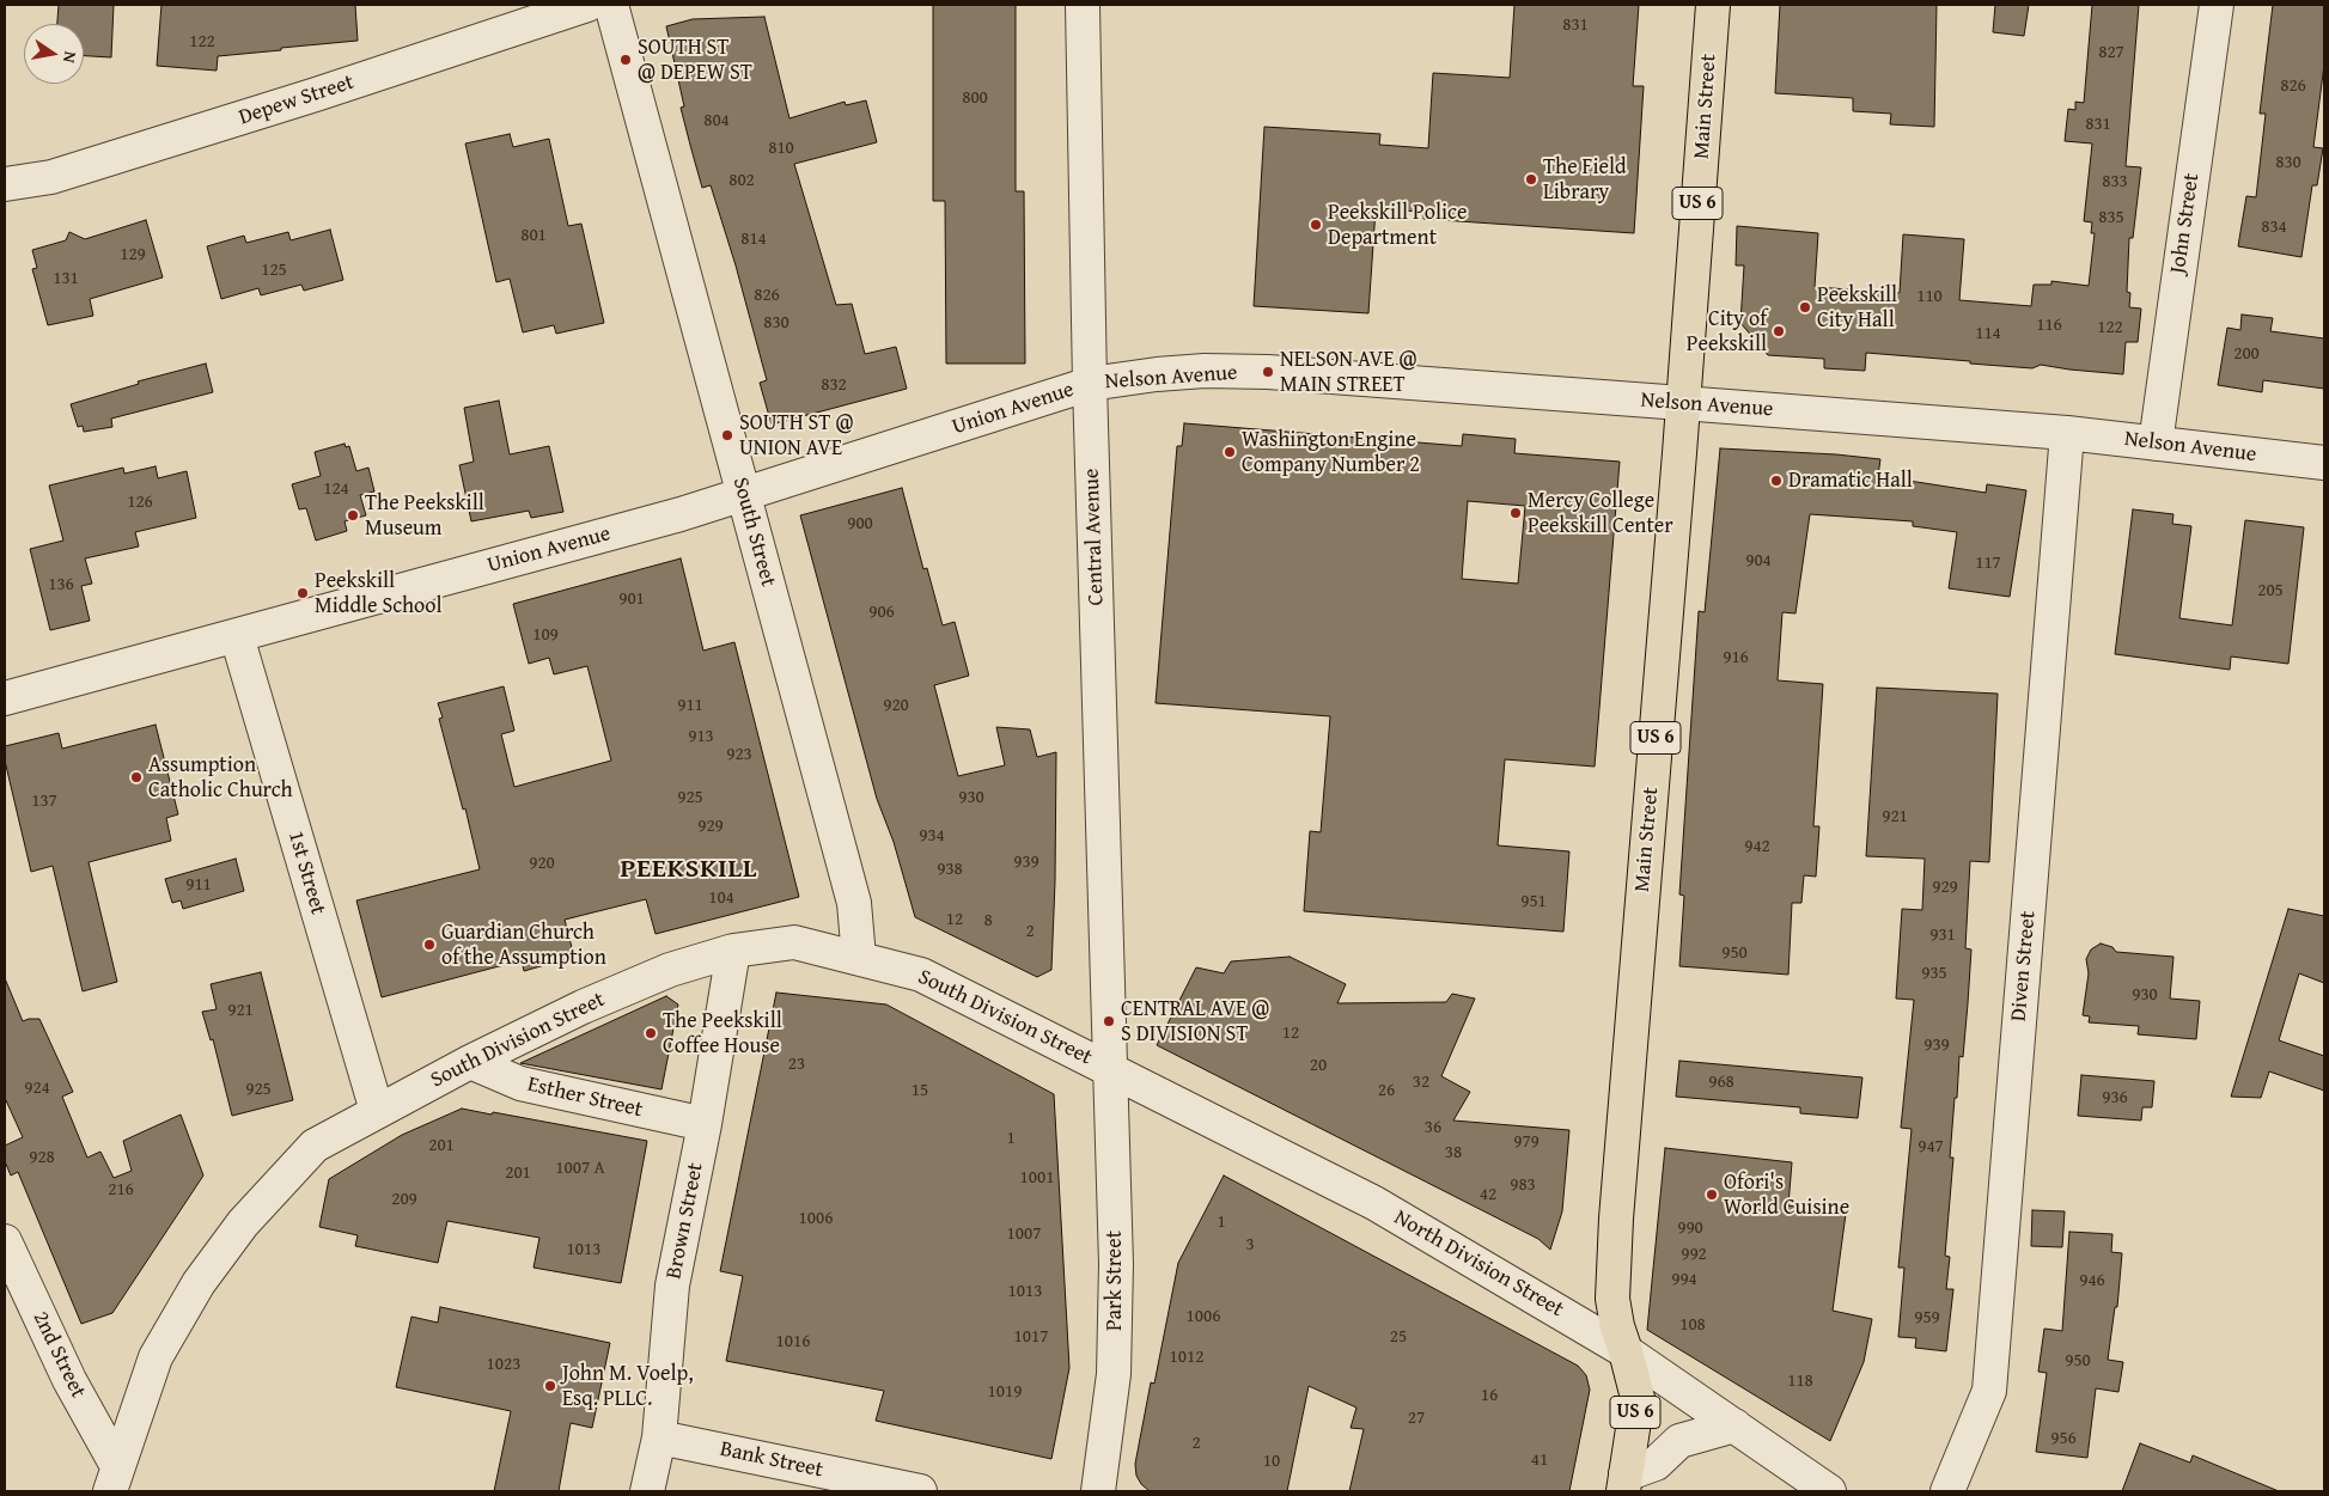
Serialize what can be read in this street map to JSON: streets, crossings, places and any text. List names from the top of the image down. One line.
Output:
{"streets":{"main road":["Main Street","US 6"],"street":["Depew Street","John Street","Nelson Avenue","Union Avenue","South Street","Central Avenue","1st Street","Diven Street","South Division Street","Esther Street","Brown Street","North Division Street","Park Street","2nd Street","Bank Street"]},"crossings":[["Main Street","Nelson Avenue"],["Main Street","North Division Street"],["John Street","Nelson Avenue"],["Nelson Avenue","Union Avenue"],["Nelson Avenue","Central Avenue"],["Nelson Avenue","Diven Street"],["Union Avenue","South Street"],["Union Avenue","Central Avenue"],["Union Avenue","1st Street"],["South Street","South Division Street"],["Central Avenue","South Division Street"],["Central Avenue","North Division Street"],["Central Avenue","Park Street"],["1st Street","South Division Street"],["South Division Street","Esther Street"],["South Division Street","Brown Street"],["South Division Street","North Division Street"],["South Division Street","Park Street"],["South Division Street","2nd Street"],["Esther Street","Brown Street"],["Brown Street","Bank Street"],["North Division Street","Park Street"]],"districts":["PEEKSKILL"],"places":["SOUTH ST @ DEPEW ST","The Field Library","Peekskill Police Department","Peekskill City Hall","City of Peekskill","NELSON AVE @ MAIN STREET","SOUTH ST @ UNION AVE","Washington Engine Company Number 2","Dramatic Hall","Mercy College Peekskill Center","The Peekskill Museum","Peekskill Middle School","Assumption Catholic Church","Guardian Church of the Assumption","CENTRAL AVE @ S DIVISION ST","The Peekskill Coffee House","Ofori's World Cuisine","John M. Voelp, Esq. PLLC."],"house_numbers":["831","122","827","826","800","804","831","810","830","802","833","835","834","801","814","129","125","131","826","110","830","116","122","114","200","832","124","126","900","904","117","136","205","901","906","109","916","911","920","913","923","925","930","137","921","929","934","942","939","920","938","911","929","104","951","12","8","2","931","950","935","930","921","12","939","23","20","32","968","924","925","15","26","936","36","1","979","201","947","38","928","1007 A","201","1001","983","216","42","209","1006","1","990","1007","3","1013","992","994","946","1013","1006","959","108","1017","25","1016","1012","950","1023","118","1019","16","27","956","2","41","10"],"north":"right"}
